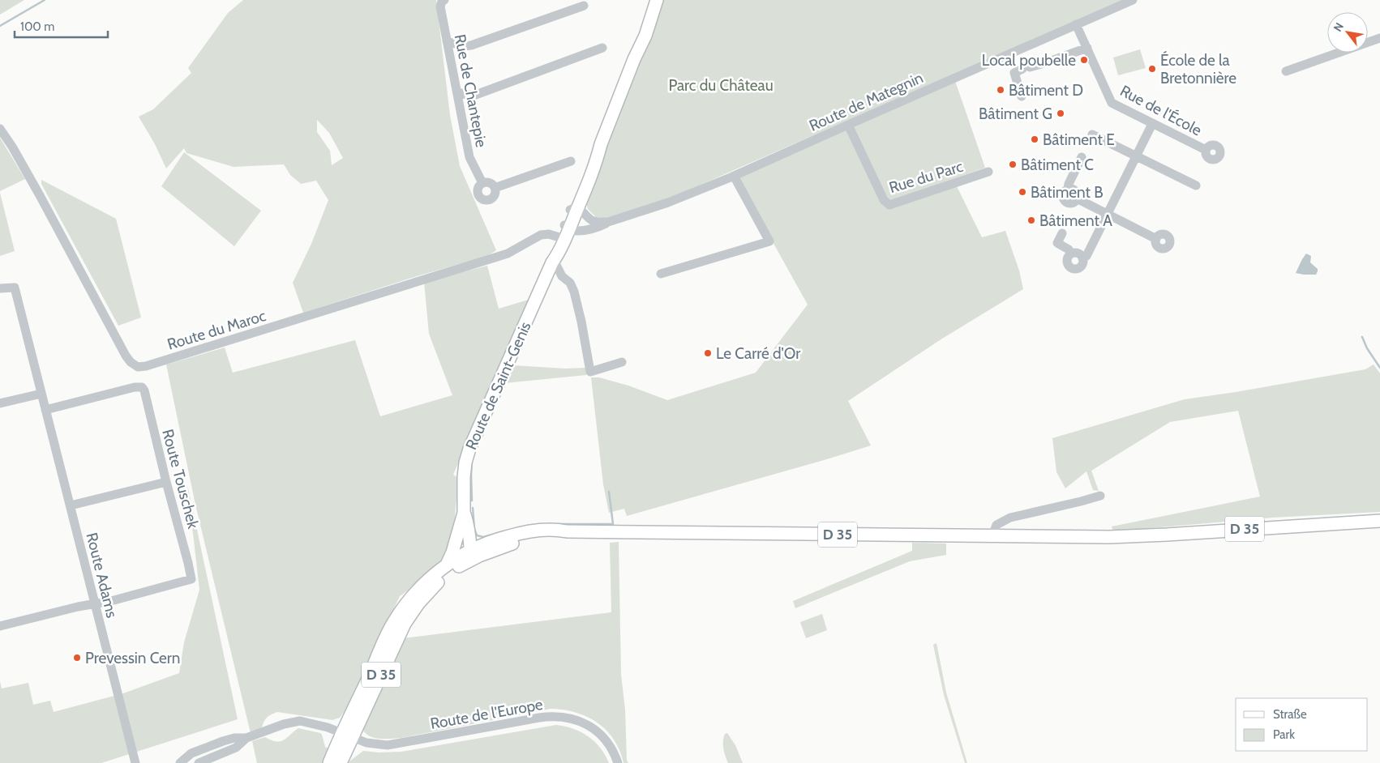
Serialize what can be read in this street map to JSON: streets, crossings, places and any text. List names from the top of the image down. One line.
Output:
{"streets":{"main road":["Route de Saint-Genis","D 35"],"street":["Rue de Chantepie","Route de Mategnin","Rue de l'École","Rue du Parc","Route du Maroc","Route Touschek","Route Adams","Route de l'Europe"]},"crossings":[["Route de Mategnin","Rue de l'École"],["Route de Mategnin","Rue du Parc"],["Route de Mategnin","Route du Maroc"],["Route de Mategnin","Route de Saint-Genis"],["Route du Maroc","Route de Saint-Genis"],["Route de Saint-Genis","D 35"],["Route Touschek","Route Adams"],["D 35","Route de l'Europe"]],"parks":["Parc du Château"],"places":["Local poubelle","École de la Bretonnière","Bâtiment D","Bâtiment G","Bâtiment E","Bâtiment C","Bâtiment B","Bâtiment A","Le Carré d'Or","Prevessin Cern"],"legend":["Straße","Park"],"scale_bar":"100 m","north":"top left"}
